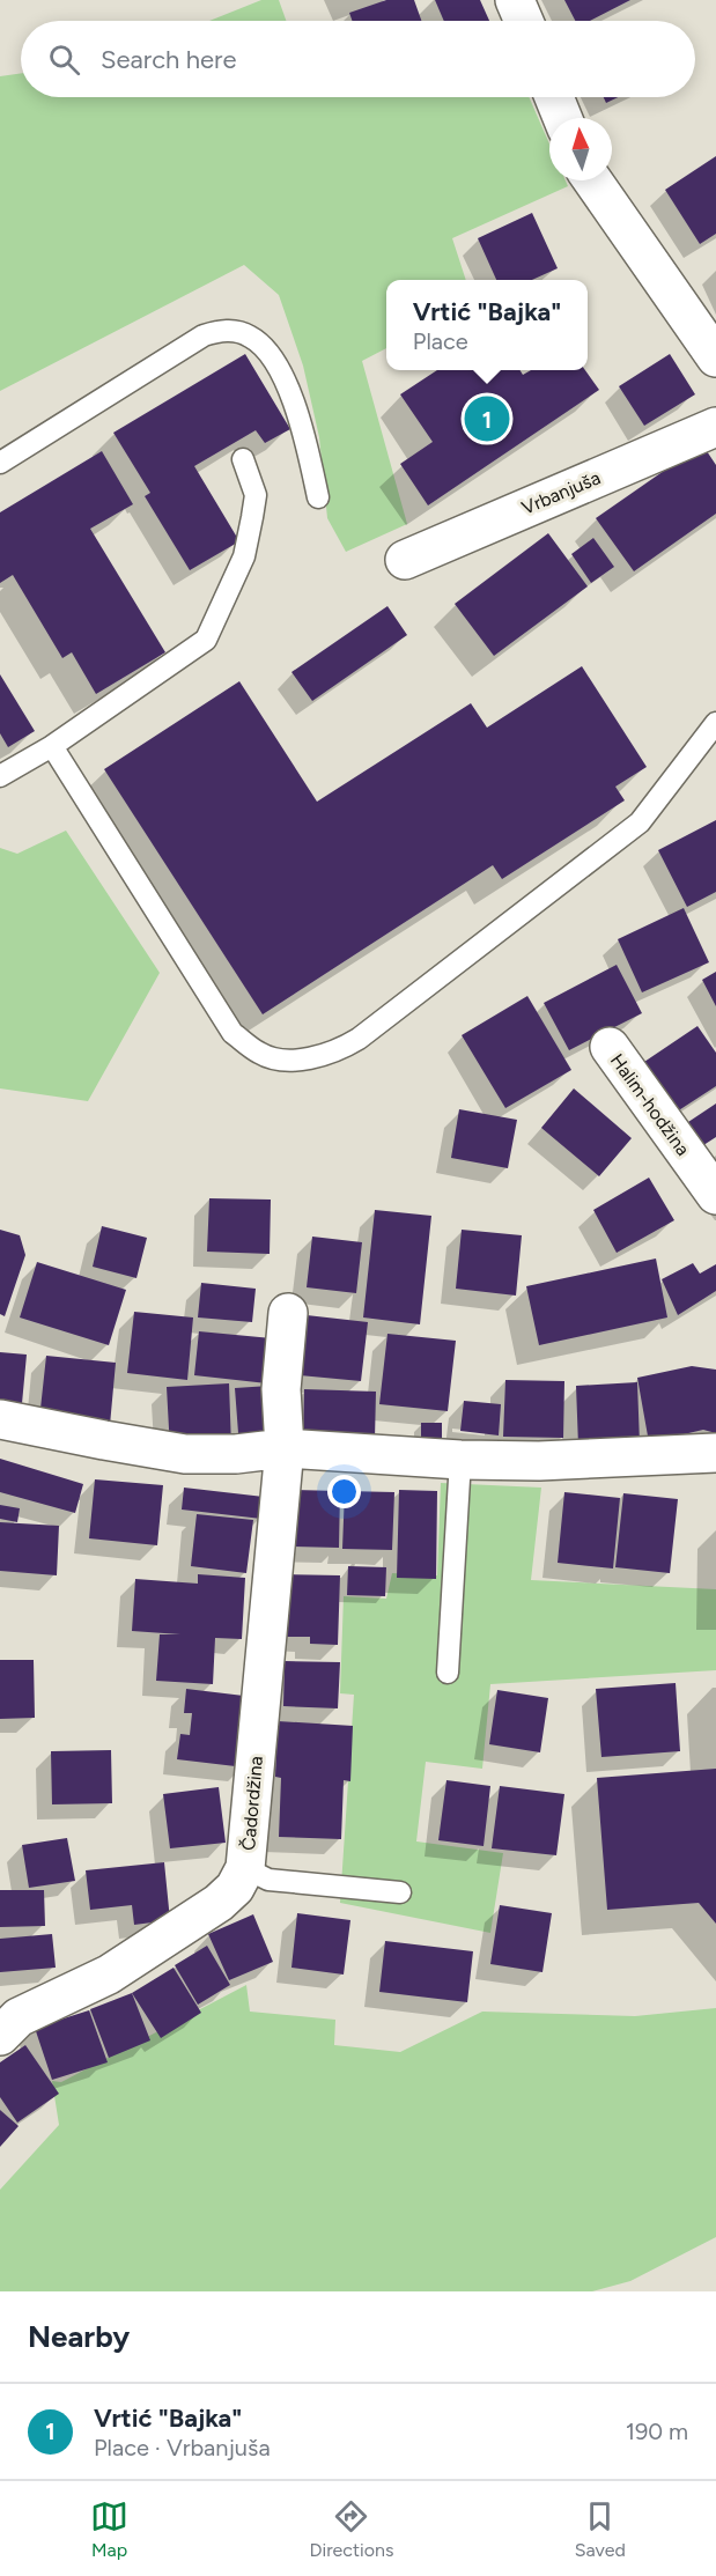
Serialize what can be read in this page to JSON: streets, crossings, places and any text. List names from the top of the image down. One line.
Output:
{"streets":{"street":["Vrbanjuša","Halim-hodžina","Čadordžina"]},"north":"top","page":{"search":"Search here","popup":["Vrtić \"Bajka\"","Place"],"pins":"1","heading":"Nearby","list":[{"mark":"1","name":"Vrtić \"Bajka\"","note":"Place · Vrbanjuša","value":"190 m"}],"nav":["Map","Directions","Saved"]}}
